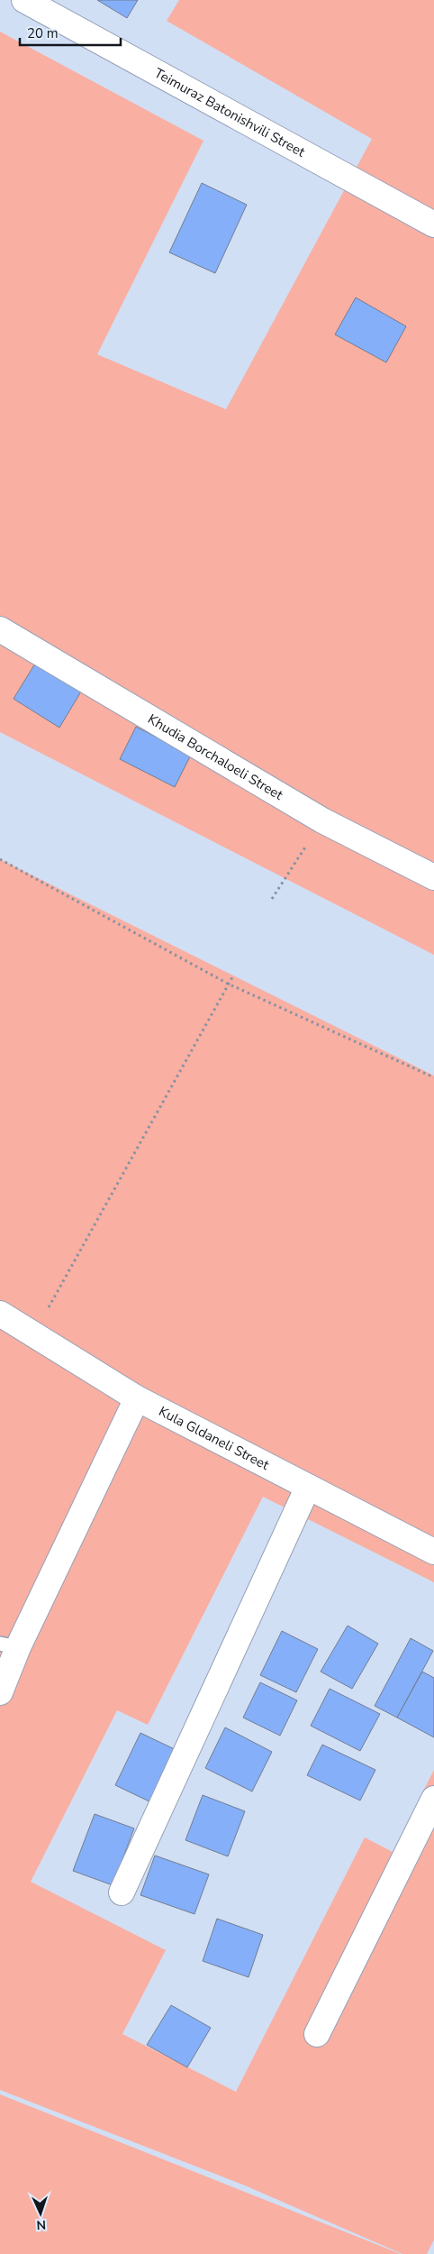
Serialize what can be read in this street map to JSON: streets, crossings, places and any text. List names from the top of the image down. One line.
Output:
{"streets":{"street":["Teimuraz Batonishvili Street","Khudia Borchaloeli Street","Kula Gldaneli Street"]},"scale_bar":"20 m","north":"bottom"}
